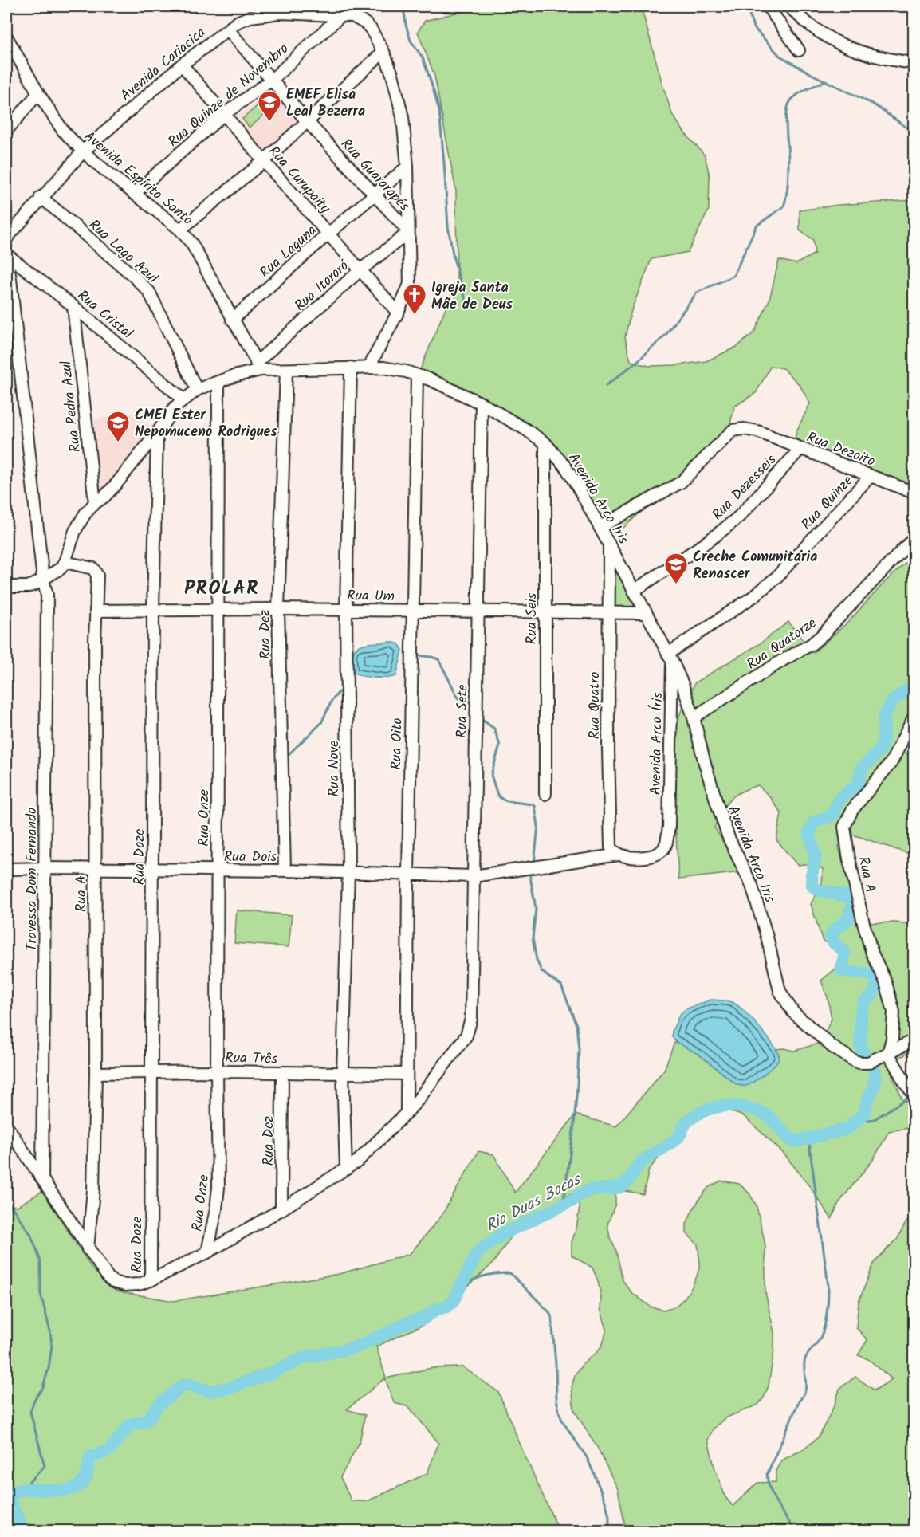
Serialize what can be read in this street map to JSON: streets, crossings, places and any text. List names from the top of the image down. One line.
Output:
{"streets":{"street":["Avenida Cariacica","Rua Quinze de Novembro","Rua Guararapés","Avenida Espírito Santo","Rua Curupaity","Rua Lago Azul","Rua Laguna","Rua Itororó","Rua Cristal","Rua Pedra Azul","Rua Dezoito","Rua Dezesseis","Avenida Arco Iris","Rua Quinze","Rua Um","Rua Seis","Rua Dez","Rua Quatorze","Rua Quatro","Rua Sete","Rua Oito","Avenida Arco Íris","Rua Nove","Rua Onze","Rua Dois","Rua Doze","Rua A","Travessa Dom Fernando","Rua Três"]},"crossings":[["Avenida Cariacica","Rua Quinze de Novembro"],["Avenida Cariacica","Rua Guararapés"],["Avenida Cariacica","Avenida Espírito Santo"],["Avenida Cariacica","Rua Curupaity"],["Avenida Cariacica","Rua Lago Azul"],["Avenida Cariacica","Rua Laguna"],["Avenida Cariacica","Rua Itororó"],["Avenida Cariacica","Avenida Arco Iris"],["Rua Quinze de Novembro","Rua Guararapés"],["Rua Quinze de Novembro","Avenida Espírito Santo"],["Rua Quinze de Novembro","Rua Curupaity"],["Rua Guararapés","Rua Laguna"],["Rua Guararapés","Rua Itororó"],["Avenida Espírito Santo","Rua Laguna"],["Avenida Espírito Santo","Rua Itororó"],["Avenida Espírito Santo","Avenida Arco Iris"],["Rua Curupaity","Rua Laguna"],["Rua Curupaity","Rua Itororó"],["Rua Lago Azul","Avenida Arco Iris"],["Rua Itororó","Avenida Arco Iris"],["Rua Cristal","Rua Pedra Azul"],["Rua Cristal","Avenida Arco Iris"],["Rua Pedra Azul","Avenida Arco Iris"],["Rua Dezoito","Rua Dezesseis"],["Rua Dezoito","Avenida Arco Iris"],["Rua Dezoito","Rua Quinze"],["Rua Dezesseis","Avenida Arco Iris"],["Avenida Arco Iris","Rua Quinze"],["Avenida Arco Iris","Rua Um"],["Avenida Arco Iris","Rua Seis"],["Avenida Arco Iris","Rua Dez"],["Avenida Arco Iris","Rua Quatorze"],["Avenida Arco Iris","Rua Quatro"],["Avenida Arco Iris","Rua Sete"],["Avenida Arco Iris","Rua Oito"],["Avenida Arco Iris","Avenida Arco Íris"],["Avenida Arco Iris","Rua Nove"],["Avenida Arco Iris","Rua Onze"],["Avenida Arco Iris","Rua Doze"],["Avenida Arco Iris","Rua A"],["Rua Quinze","Avenida Arco Íris"],["Rua Um","Rua Seis"],["Rua Um","Rua Dez"],["Rua Um","Rua Quatro"],["Rua Um","Rua Sete"],["Rua Um","Rua Oito"],["Rua Um","Rua Nove"],["Rua Um","Rua Onze"],["Rua Um","Rua Doze"],["Rua Um","Rua A"],["Rua Dez","Rua Dois"],["Rua Dez","Rua Três"],["Rua Quatro","Avenida Arco Íris"],["Rua Quatro","Rua Dois"],["Rua Sete","Rua Oito"],["Rua Sete","Rua Dois"],["Rua Oito","Rua Dois"],["Rua Oito","Rua Três"],["Avenida Arco Íris","Rua Dois"],["Rua Nove","Rua Dois"],["Rua Nove","Rua Três"],["Rua Onze","Rua Dois"],["Rua Onze","Rua Três"],["Rua Dois","Rua Doze"],["Rua Dois","Rua A"],["Rua Dois","Travessa Dom Fernando"],["Rua Doze","Rua Três"],["Rua A","Rua Três"]],"districts":["PROLAR"],"water":["Rio Duas Bocas"],"places":{"school or university":["EMEF Elisa Leal Bezerra","CMEI Ester Nepomuceno Rodrigues","Creche Comunitária Renascer"],"church":["Igreja Santa Mãe de Deus"]}}
